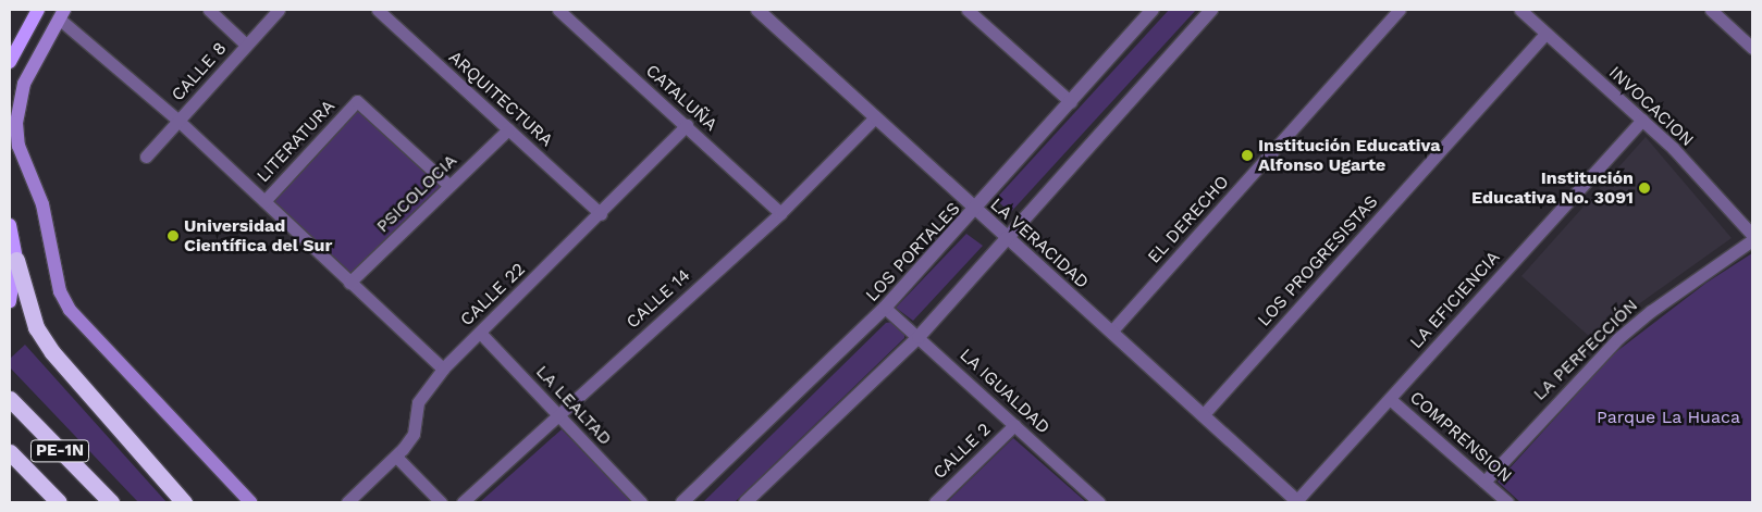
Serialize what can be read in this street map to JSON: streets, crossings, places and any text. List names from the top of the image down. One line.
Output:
{"streets":{"highway":["PE-1N"],"street":["CALLE 8","CATALUÑA","ARQUITECTURA","INVOCACION","LITERATURA","PSICOLOCIA","EL DERECHO","LA VERACIDAD","LOS PORTALES","LOS PROGRESISTAS","CALLE 22","CALLE 14","LA EFICIENCIA","LA PERFECCIÓN","LA IGUALDAD","LA LEALTAD","COMPRENSION","CALLE 2"]},"crossings":[["CATALUÑA","CALLE 22"],["CATALUÑA","CALLE 14"],["ARQUITECTURA","PSICOLOCIA"],["ARQUITECTURA","CALLE 22"],["INVOCACION","LOS PROGRESISTAS"],["INVOCACION","LA EFICIENCIA"],["LITERATURA","PSICOLOCIA"],["EL DERECHO","LA VERACIDAD"],["LA VERACIDAD","LOS PORTALES"],["LA VERACIDAD","LOS PROGRESISTAS"],["LA VERACIDAD","CALLE 14"],["LA VERACIDAD","LA EFICIENCIA"],["LOS PORTALES","LA IGUALDAD"],["CALLE 22","LA LEALTAD"],["CALLE 14","LA LEALTAD"],["LA EFICIENCIA","COMPRENSION"],["LA PERFECCIÓN","COMPRENSION"],["LA IGUALDAD","CALLE 2"]],"parks":["Parque La Huaca"],"places":["Institución Educativa Alfonso Ugarte","Institución Educativa No. 3091","Universidad Científica del Sur"]}
